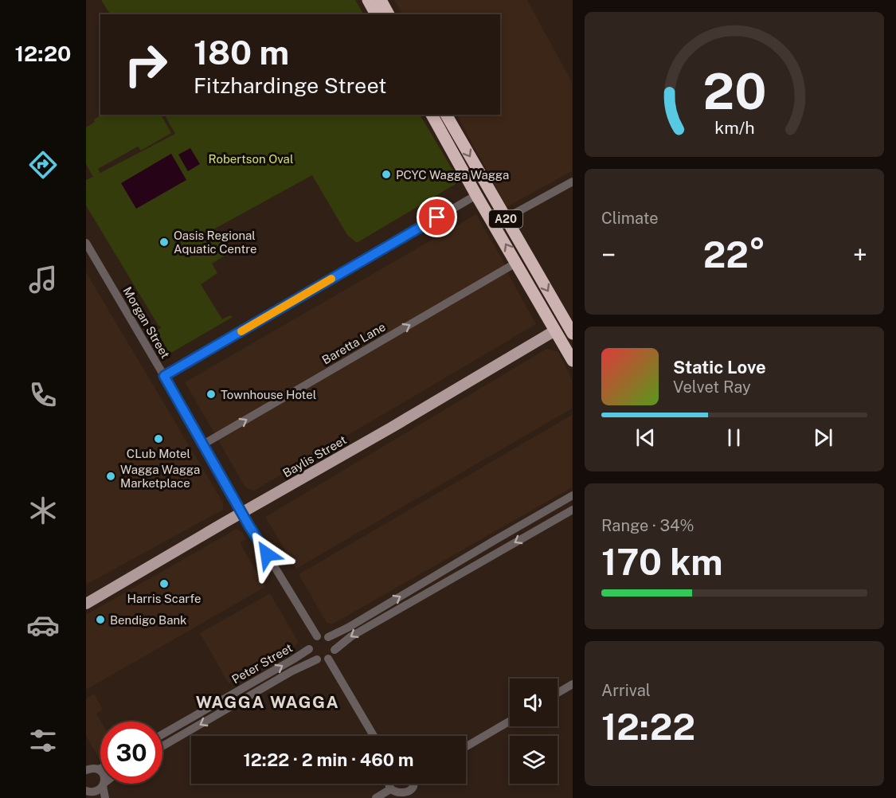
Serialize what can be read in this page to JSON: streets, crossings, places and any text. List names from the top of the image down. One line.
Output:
{"streets":{"highway":["A20"],"main road":["Baylis Street"],"street":["Morgan Street","Baretta Lane","Peter Street"]},"crossings":[["A20","Baretta Lane"],["A20","Baylis Street"],["Morgan Street","Baretta Lane"],["Morgan Street","Baylis Street"],["Morgan Street","Peter Street"]],"one_way":["Baretta Lane"],"districts":["WAGGA WAGGA"],"parks":["Robertson Oval"],"places":["PCYC Wagga Wagga","Oasis Regional Aquatic Centre","Townhouse Hotel","CLub Motel","Wagga Wagga Marketplace","Harris Scarfe","Bendigo Bank"],"page":{"tabs":"12:20","turn":["180 m","Fitzhardinge Street"],"tile":["Climate",["Range · 34%","170 km"],["Arrival","12:22"]],"heat":["−","22°","+"],"song":["Static Love","Velvet Ray"],"limit":"30","trip":"12:22 · 2 min · 460 m","gauge":["20","km/h"]}}
